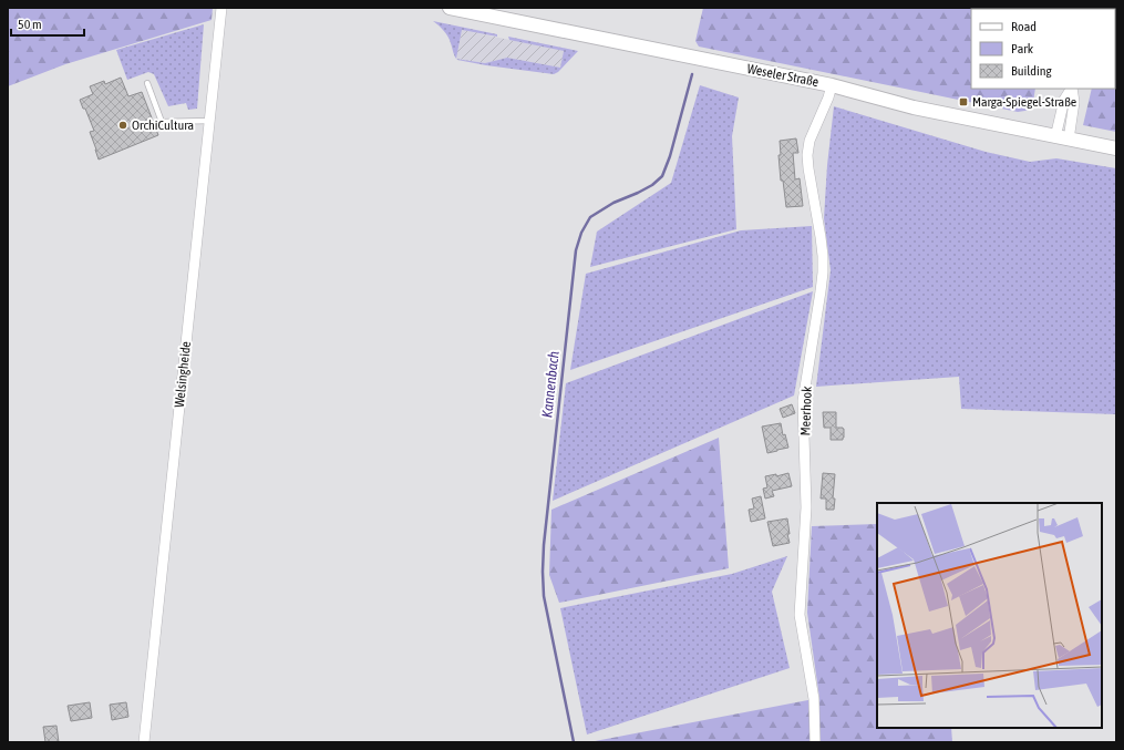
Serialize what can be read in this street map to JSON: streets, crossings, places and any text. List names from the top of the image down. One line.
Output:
{"streets":{"main road":["Weseler Straße"],"street":["Welsingheide","Meerhook"]},"crossings":[["Weseler Straße","Meerhook"]],"water":["Kannenbach"],"places":{"transit":["Marga-Spiegel-Straße"],"other":["OrchiCultura"]},"legend":["Road","Park","Building"],"scale_bar":"50 m"}
